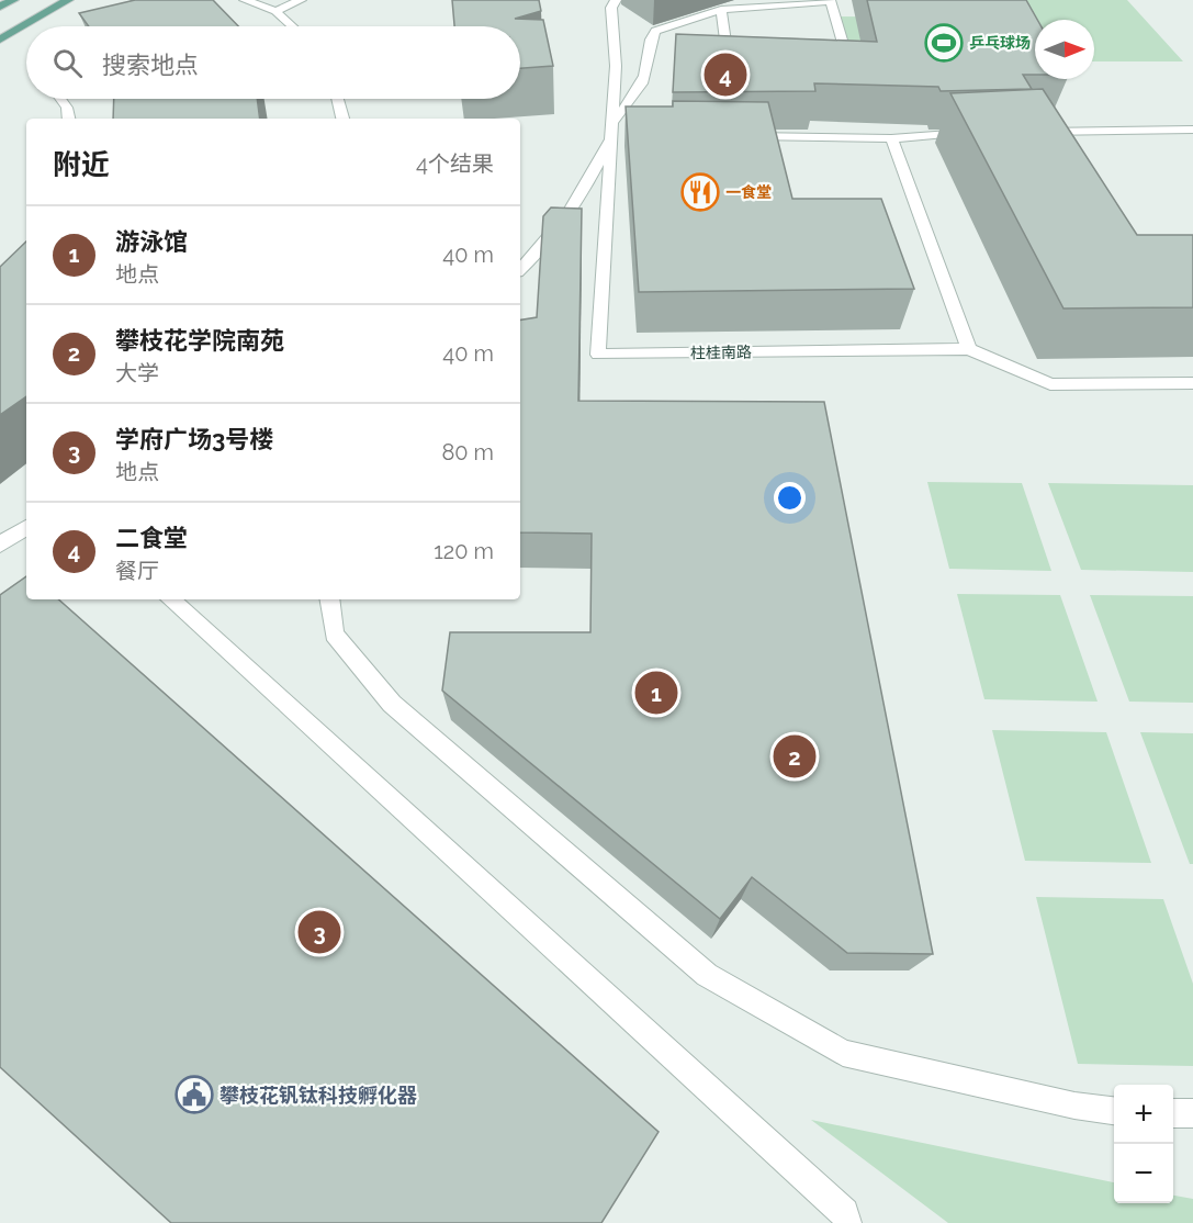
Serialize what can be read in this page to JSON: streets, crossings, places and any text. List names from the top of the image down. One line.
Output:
{"streets":{"lane":["柱桂南路"]},"places":{"sports":["乒乓球场"],"restaurant":["一食堂"],"public building":["攀枝花钒钛科技孵化器"]},"north":"right","page":{"search":"搜索地点","pins":["4","1","2","3"],"heading":["附近","4个结果"],"list":[{"mark":"1","name":"游泳馆","note":"地点","value":"40 m"},{"mark":"2","name":"攀枝花学院南苑","note":"大学","value":"40 m"},{"mark":"3","name":"学府广场3号楼","note":"地点","value":"80 m"},{"mark":"4","name":"二食堂","note":"餐厅","value":"120 m"}],"map_buttons":["+","−"]}}
